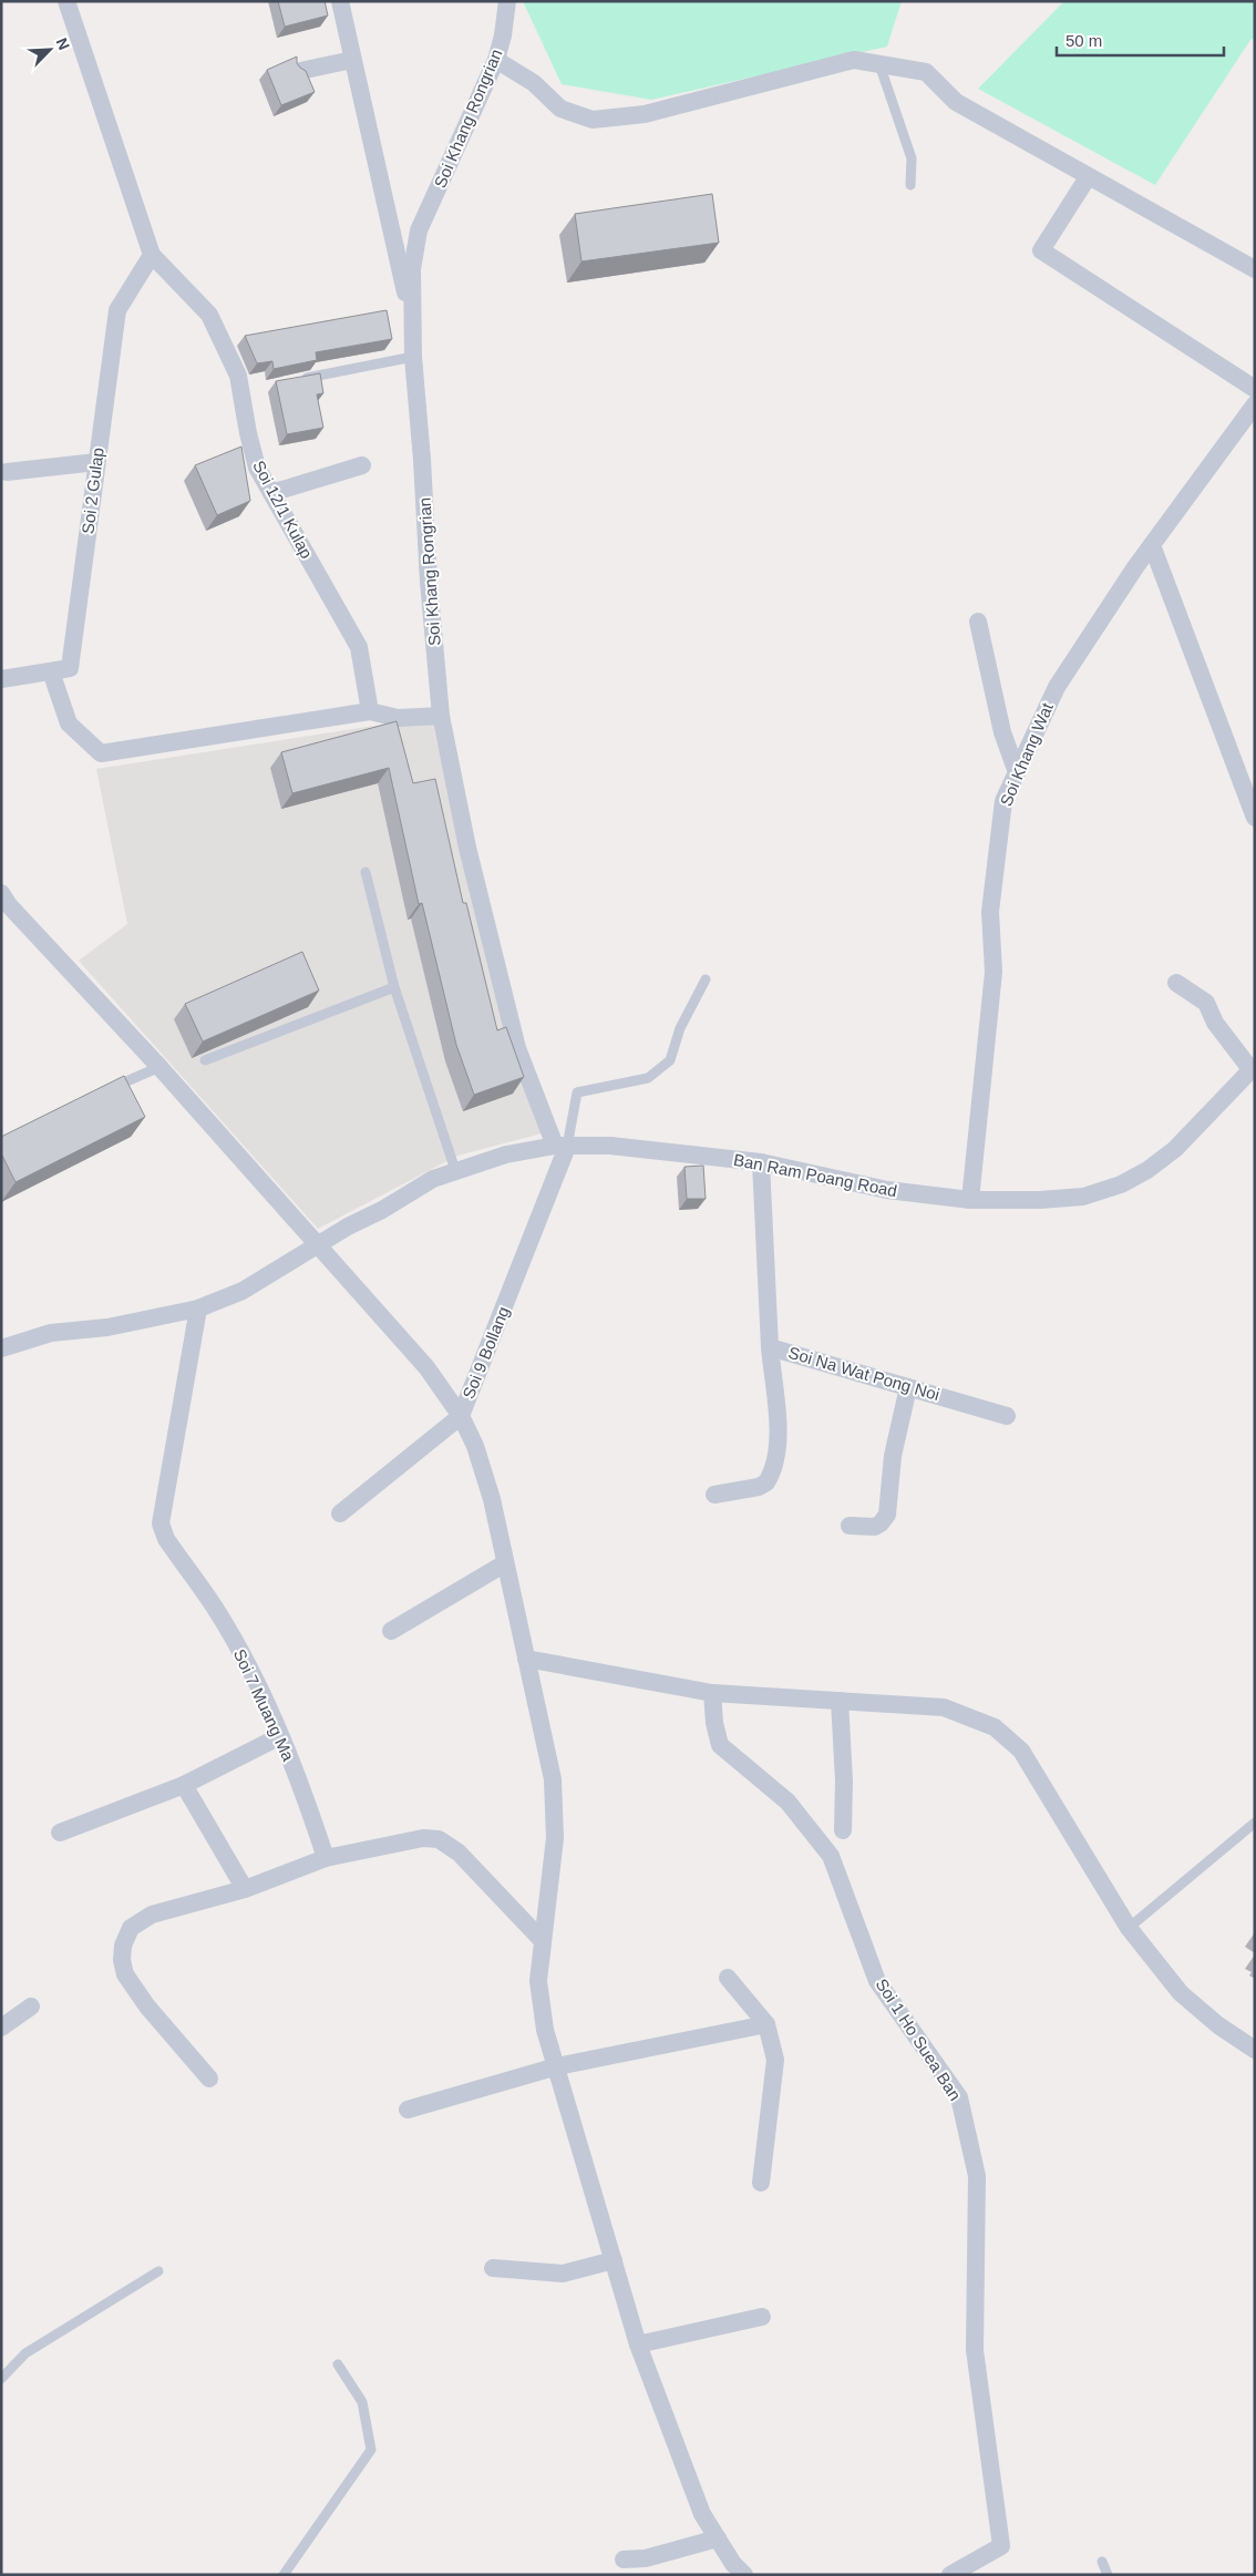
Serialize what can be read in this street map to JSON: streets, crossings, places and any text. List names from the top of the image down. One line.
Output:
{"streets":{"street":["Soi Khang Rongrian","Soi 2 Gulap","Soi 12/1 Kulap","Soi Khang Wat","Ban Ram Poang Road","Soi 9 Bollang","Soi Na Wat Pong Noi","Soi 7 Muang Ma","Soi 1 Ho Suea Ban"]},"crossings":[["Soi Khang Rongrian","Ban Ram Poang Road"],["Soi Khang Rongrian","Soi 9 Bollang"],["Soi 2 Gulap","Soi 12/1 Kulap"],["Soi Khang Wat","Ban Ram Poang Road"],["Ban Ram Poang Road","Soi 9 Bollang"],["Ban Ram Poang Road","Soi Na Wat Pong Noi"],["Ban Ram Poang Road","Soi 7 Muang Ma"]],"scale_bar":"50 m","north":"top right"}
